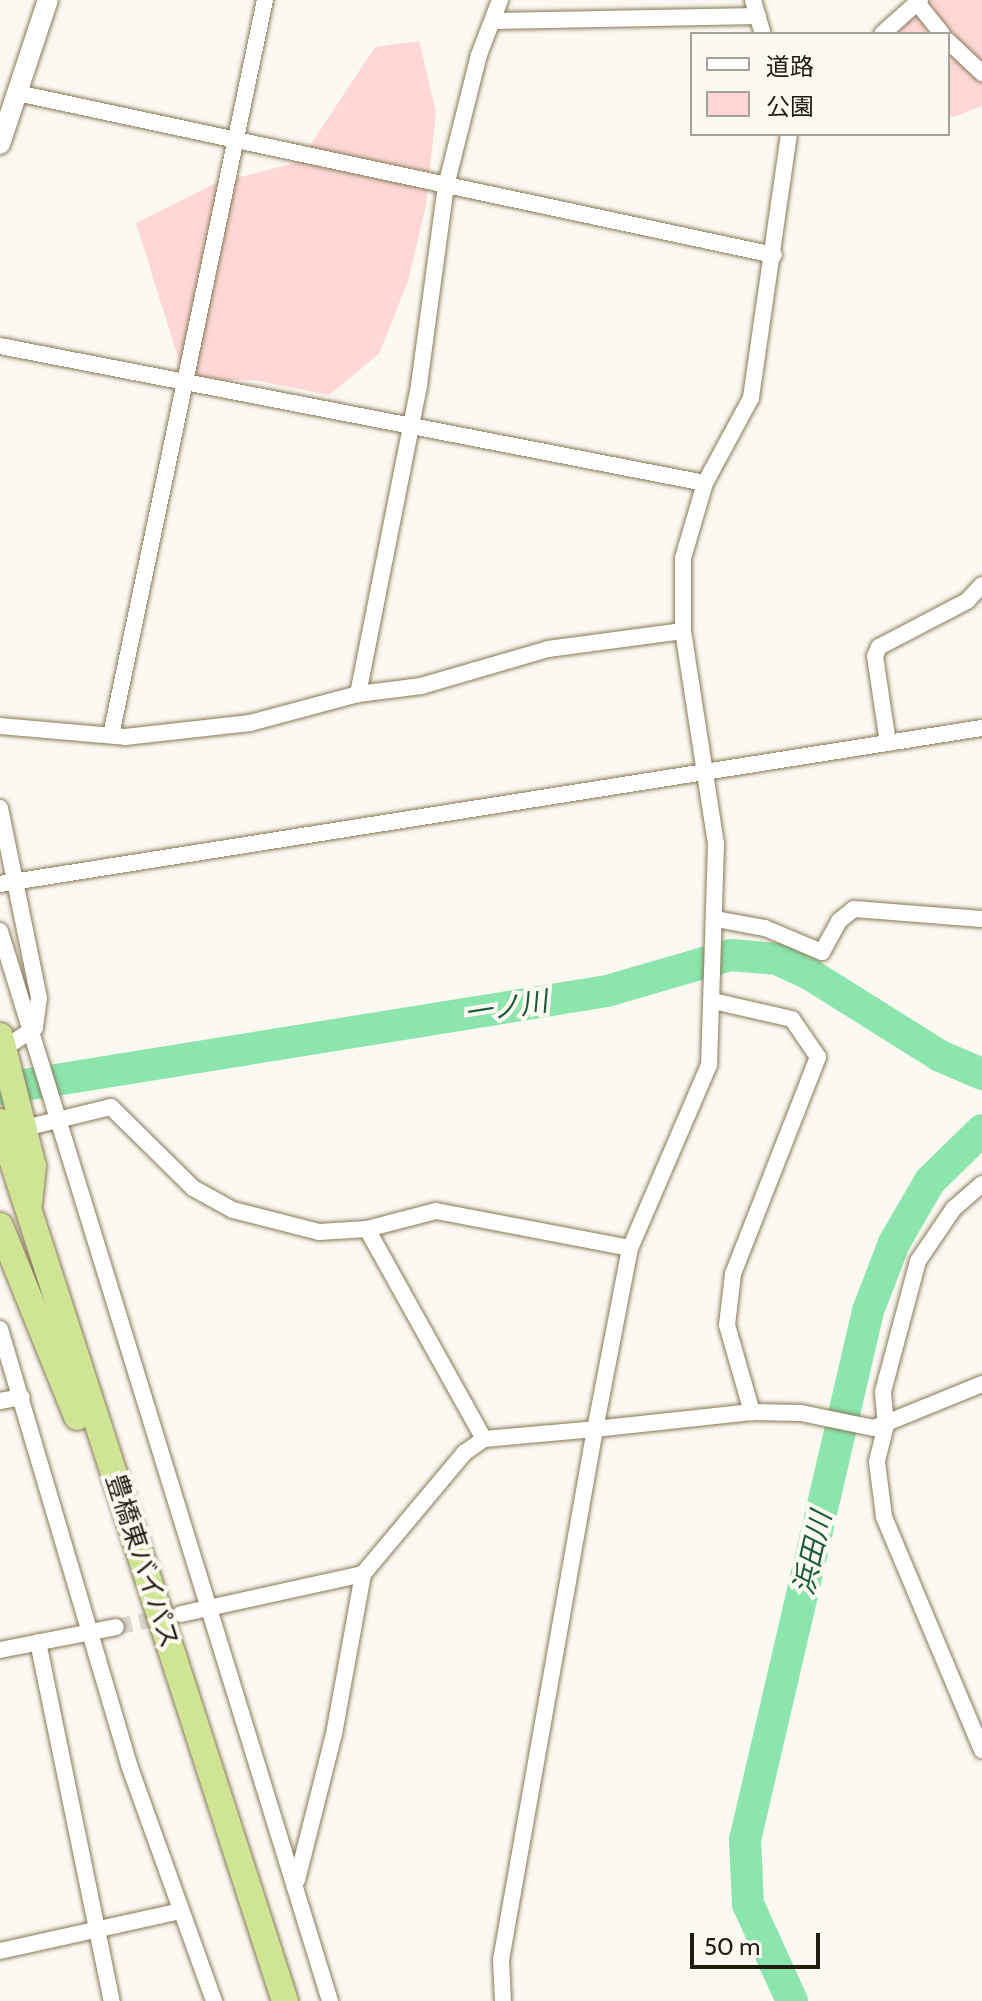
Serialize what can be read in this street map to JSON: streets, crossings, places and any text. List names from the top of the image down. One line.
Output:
{"streets":{"highway":["豊橋東バイパス"]},"water":["一ノ川","浜田川"],"legend":["道路","公園"],"scale_bar":"50 m"}
